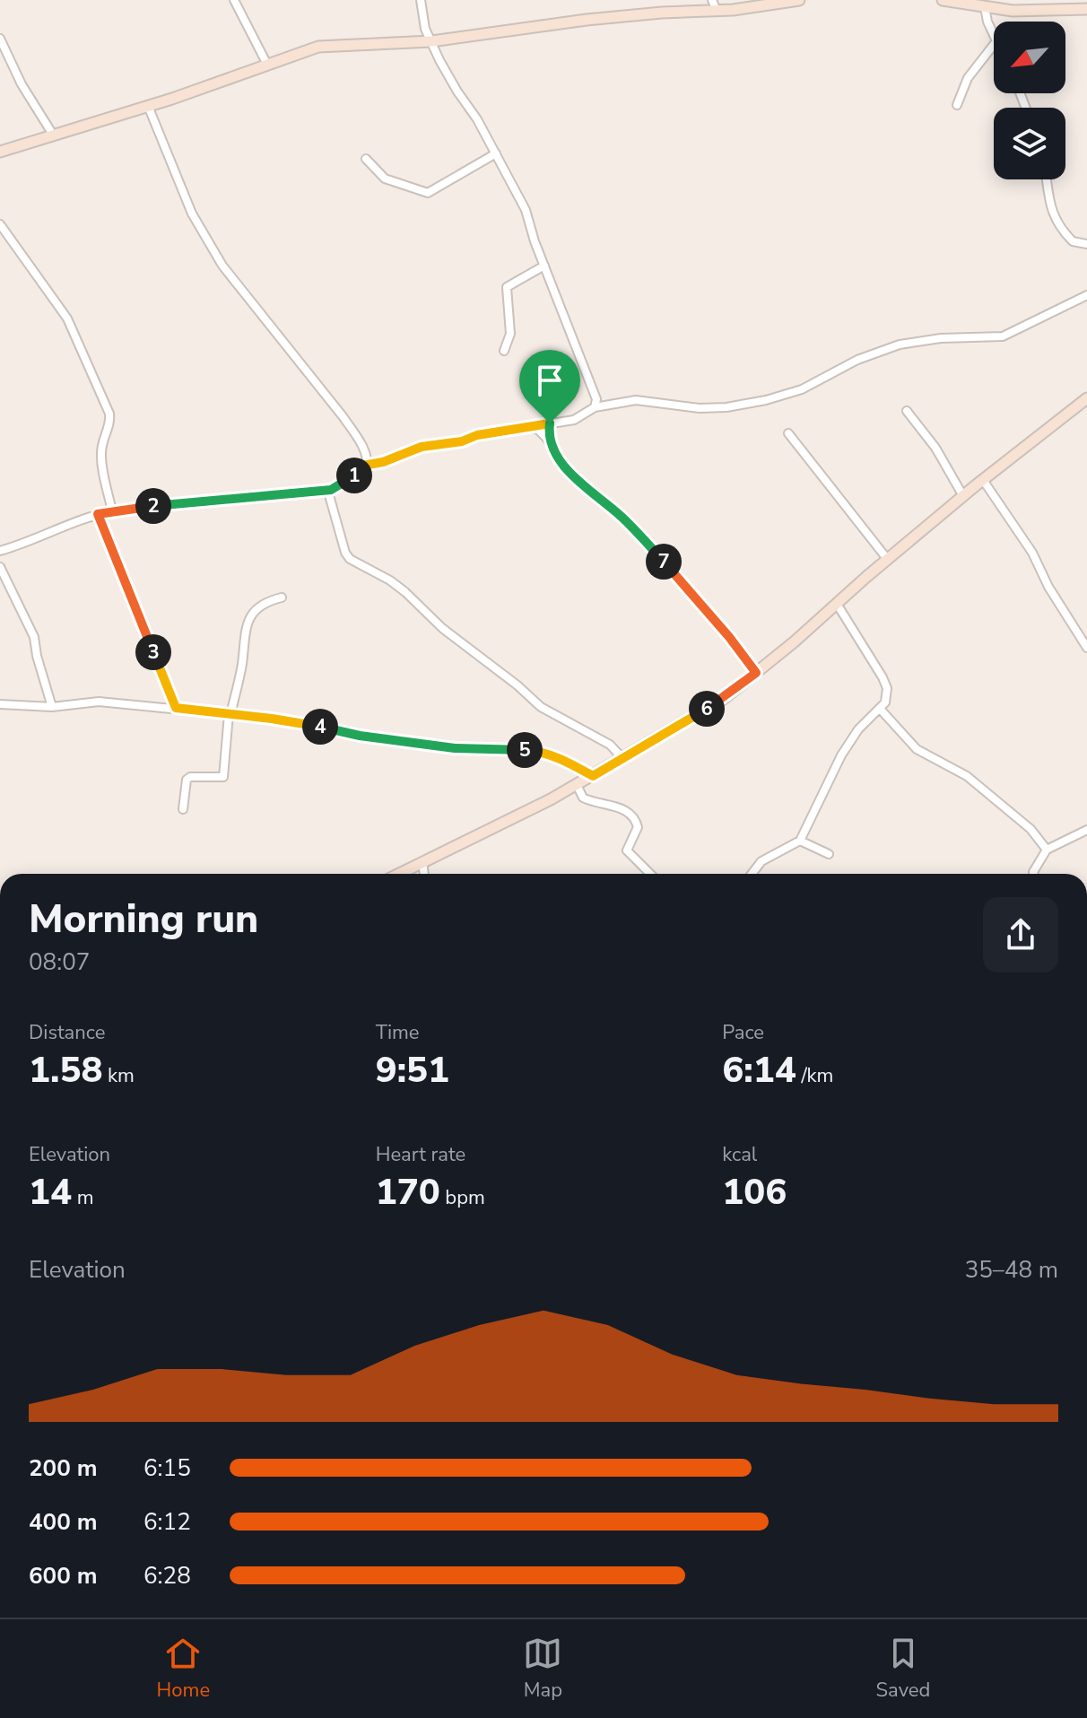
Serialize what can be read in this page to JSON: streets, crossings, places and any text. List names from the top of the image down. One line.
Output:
{"north":"bottom left","page":{"pins":["1","2","7","3","6","4","5"],"heading":["Morning run","08:07"],"stats":[["Distance","1.58 km"],["Time","9:51"],["Pace","6:14 /km"],["Elevation","14 m"],["Heart rate","170 bpm"],["kcal","106"]],"chart":["Elevation","35–48 m"],"list":[{"name":"200 m","note":"6:15"},{"name":"400 m","note":"6:12"},{"name":"600 m","note":"6:28"}],"tabs":["Home","Map","Saved"]}}
